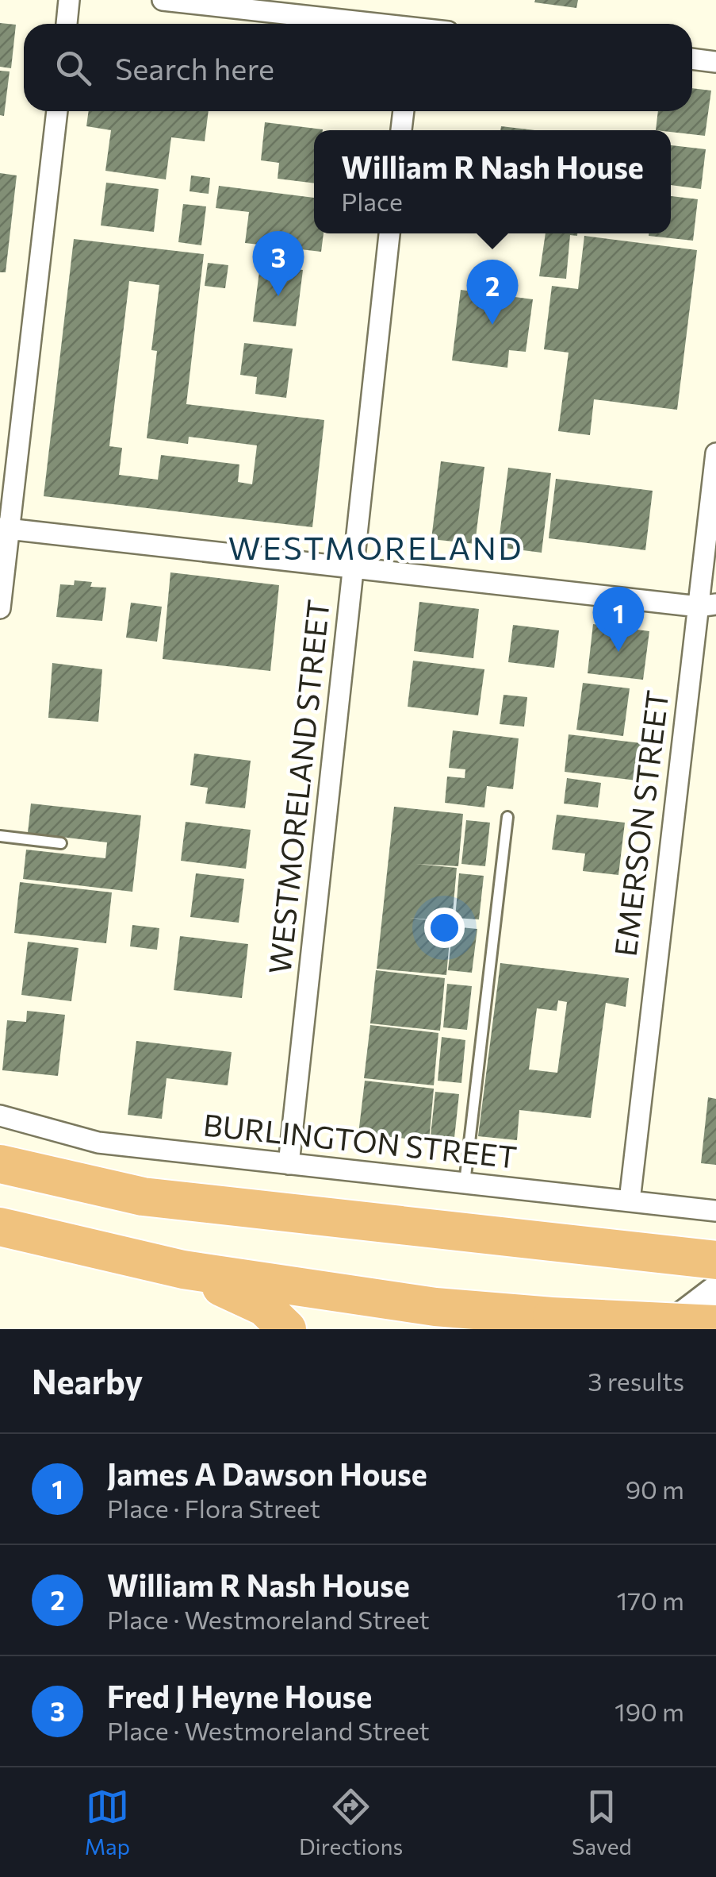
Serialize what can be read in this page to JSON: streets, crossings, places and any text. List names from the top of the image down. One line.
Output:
{"streets":{"street":["WESTMORELAND STREET","EMERSON STREET","BURLINGTON STREET"]},"crossings":[["WESTMORELAND STREET","BURLINGTON STREET"],["EMERSON STREET","BURLINGTON STREET"]],"districts":["WESTMORELAND"],"page":{"search":"Search here","popup":["William R Nash House","Place"],"pins":["3","2","1"],"heading":["Nearby","3 results"],"list":[{"mark":"1","name":"James A Dawson House","note":"Place · Flora Street","value":"90 m"},{"mark":"2","name":"William R Nash House","note":"Place · Westmoreland Street","value":"170 m"},{"mark":"3","name":"Fred J Heyne House","note":"Place · Westmoreland Street","value":"190 m"}],"nav":["Map","Directions","Saved"]}}
